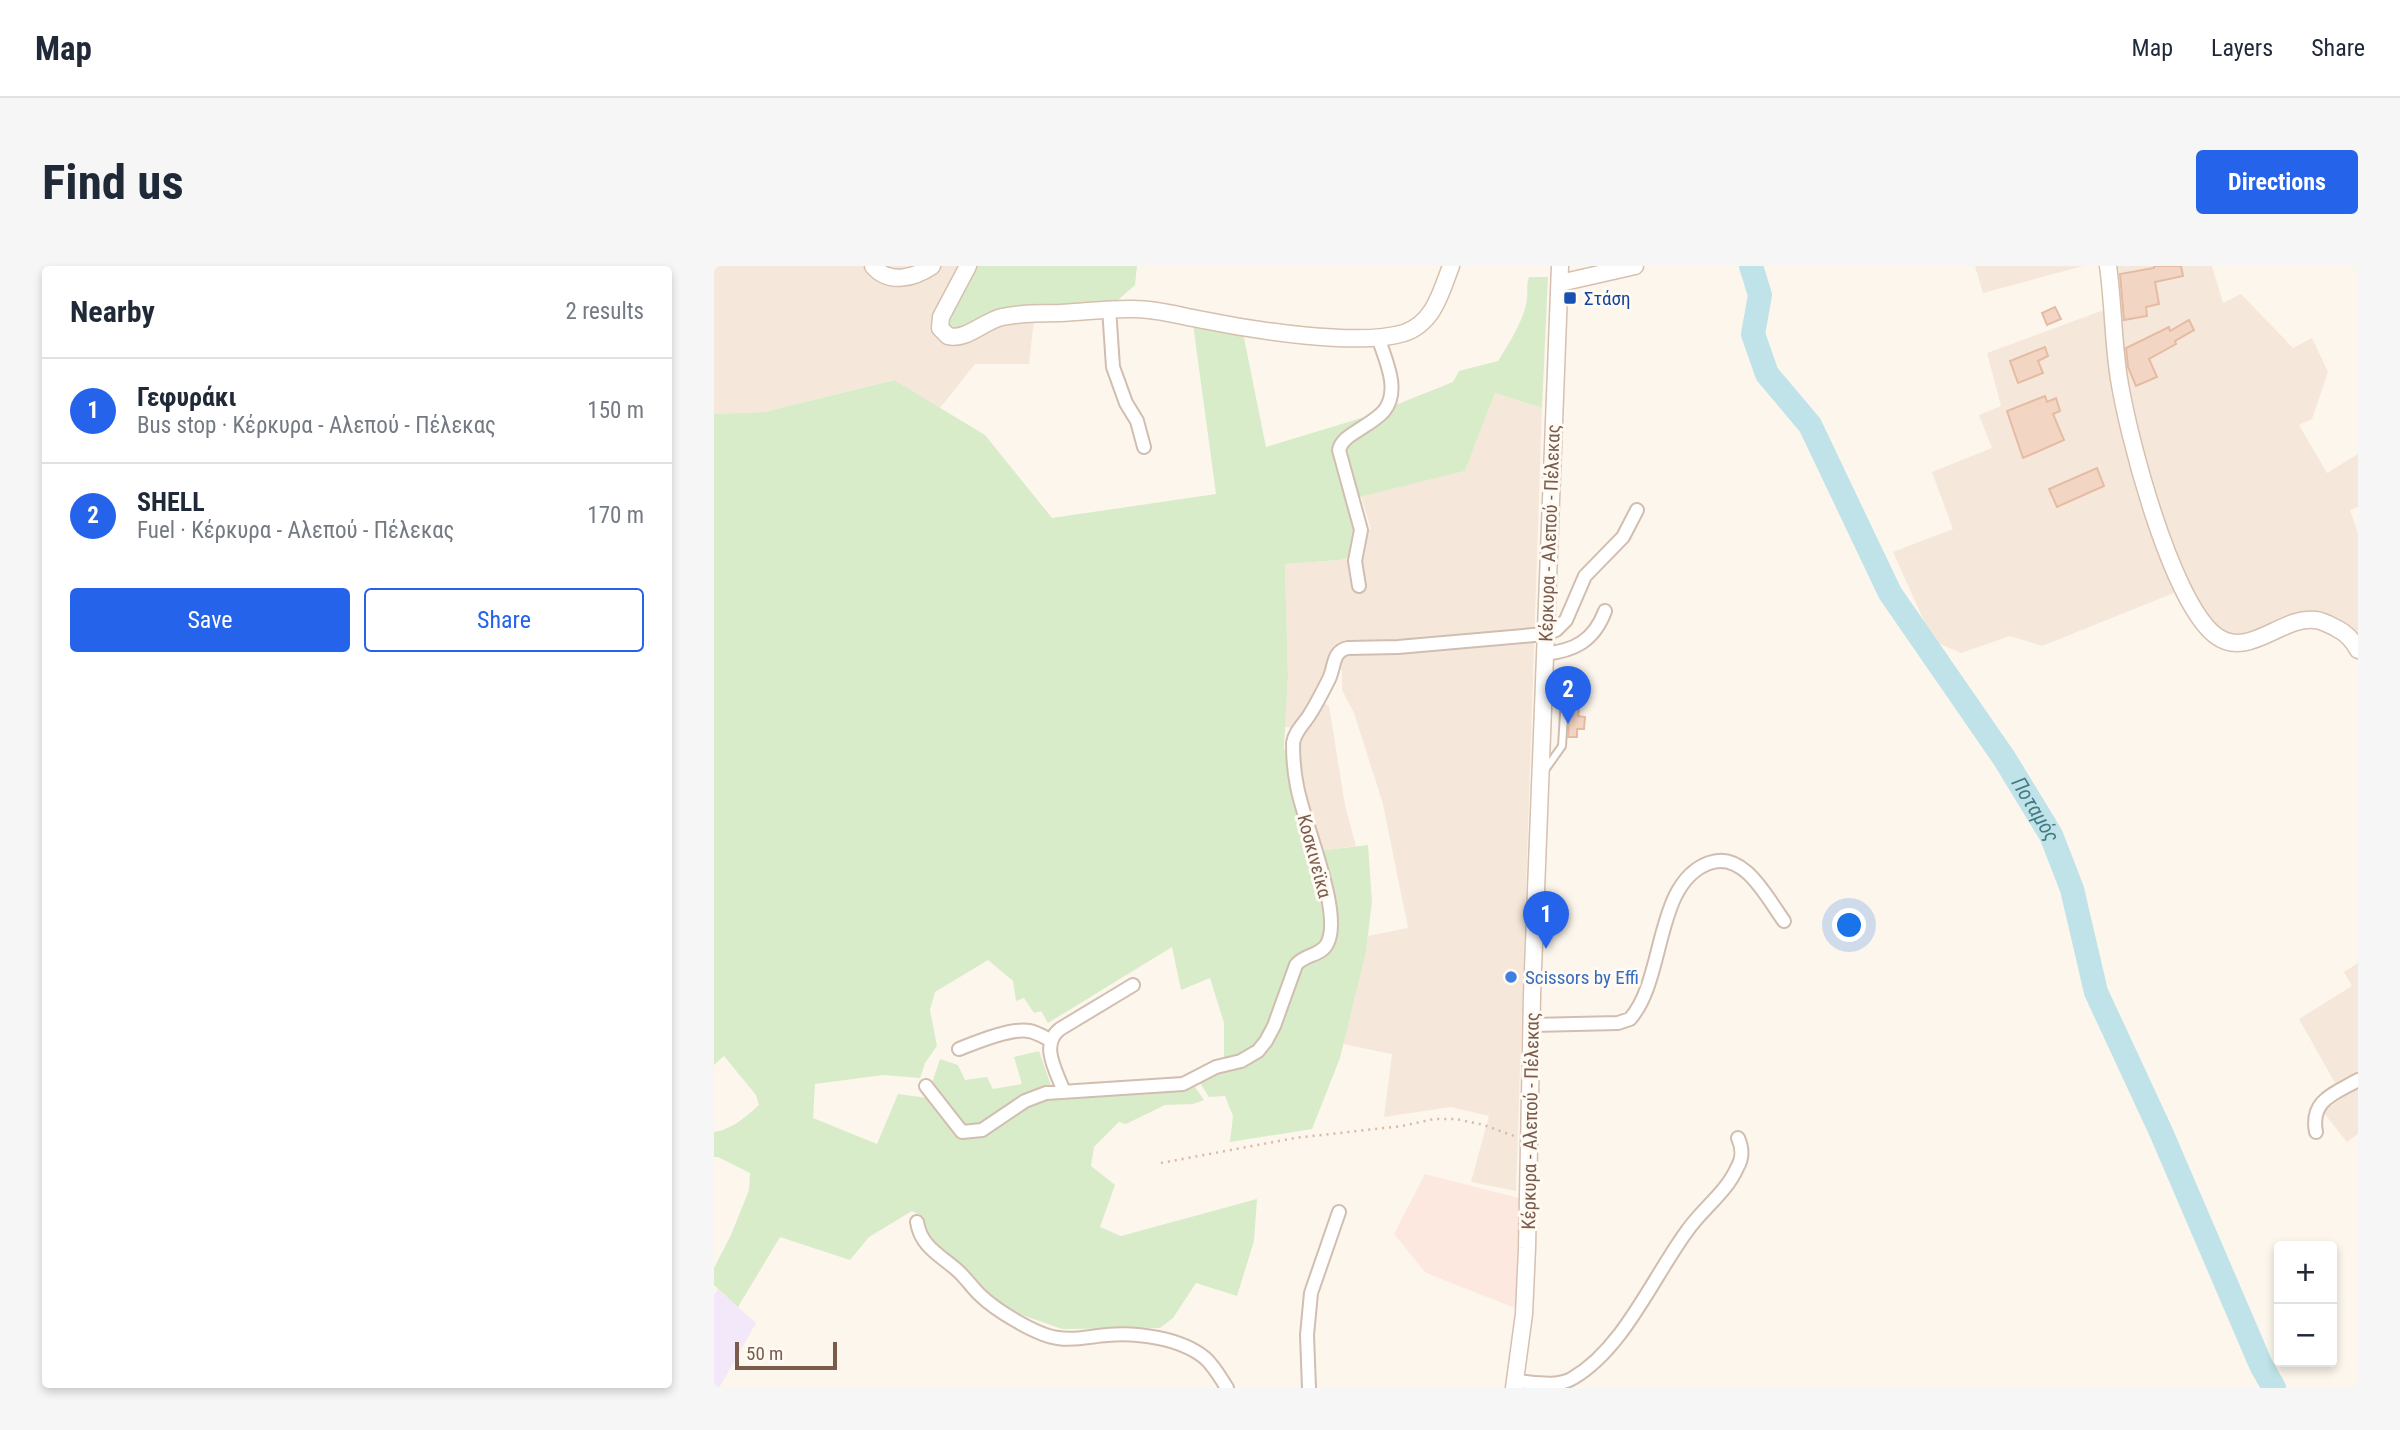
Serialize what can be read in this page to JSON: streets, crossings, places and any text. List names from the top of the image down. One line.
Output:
{"streets":{"street":["Κέρκυρα - Αλεπού - Πέλεκας","Κοσκινεϊκα"]},"crossings":[["Κέρκυρα - Αλεπού - Πέλεκας","Κοσκινεϊκα"]],"water":["Ποταμός"],"places":{"transit":["Στάση"],"other":["Scissors by Effi"]},"scale_bar":"50 m","page":{"header":"Map","nav":["Map","Layers","Share"],"buttons":["Directions",["Save","Share"]],"title":"Find us","heading":["Nearby","2 results"],"list":[{"mark":"1","name":"Γεφυράκι","note":"Bus stop · Κέρκυρα - Αλεπού - Πέλεκας","value":"150 m"},{"mark":"2","name":"SHELL","note":"Fuel · Κέρκυρα - Αλεπού - Πέλεκας","value":"170 m"}],"pins":["2","1"],"map_buttons":["+","−"],"scale":"50 m"}}
